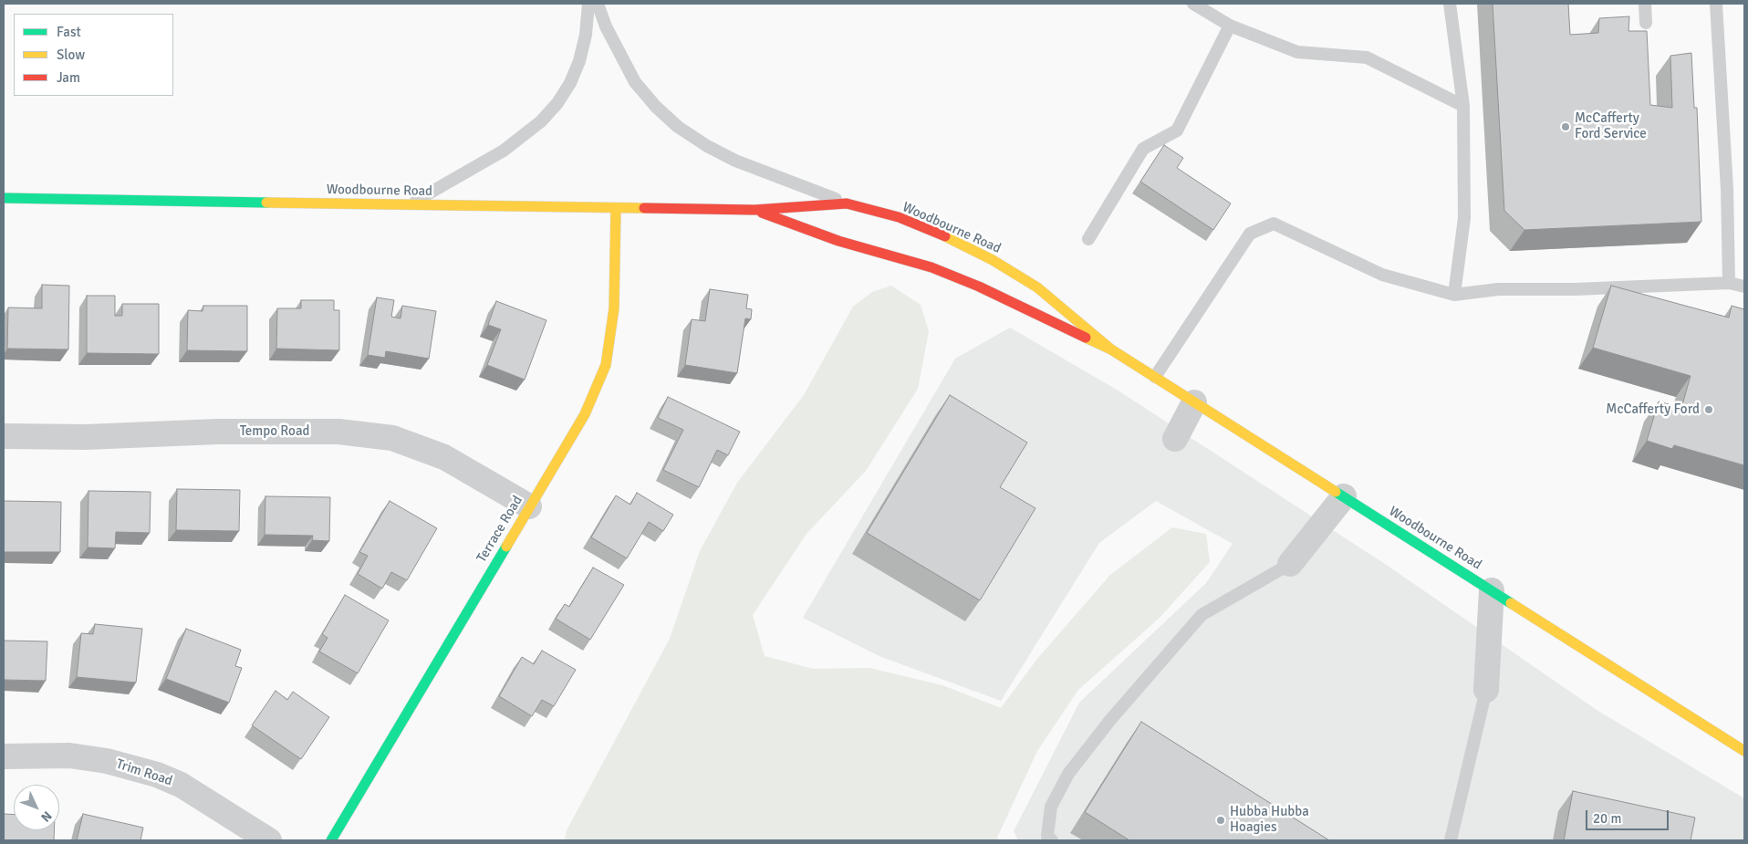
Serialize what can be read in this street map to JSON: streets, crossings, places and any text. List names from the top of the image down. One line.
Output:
{"streets":{"main road":["Woodbourne Road","Terrace Road"],"street":["Tempo Road","Trim Road"]},"crossings":[["Woodbourne Road","Terrace Road"],["Tempo Road","Terrace Road"]],"places":["McCafferty Ford Service","McCafferty Ford","Hubba Hubba Hoagies"],"legend":["Fast","Slow","Jam"],"scale_bar":"20 m","north":"bottom right"}
